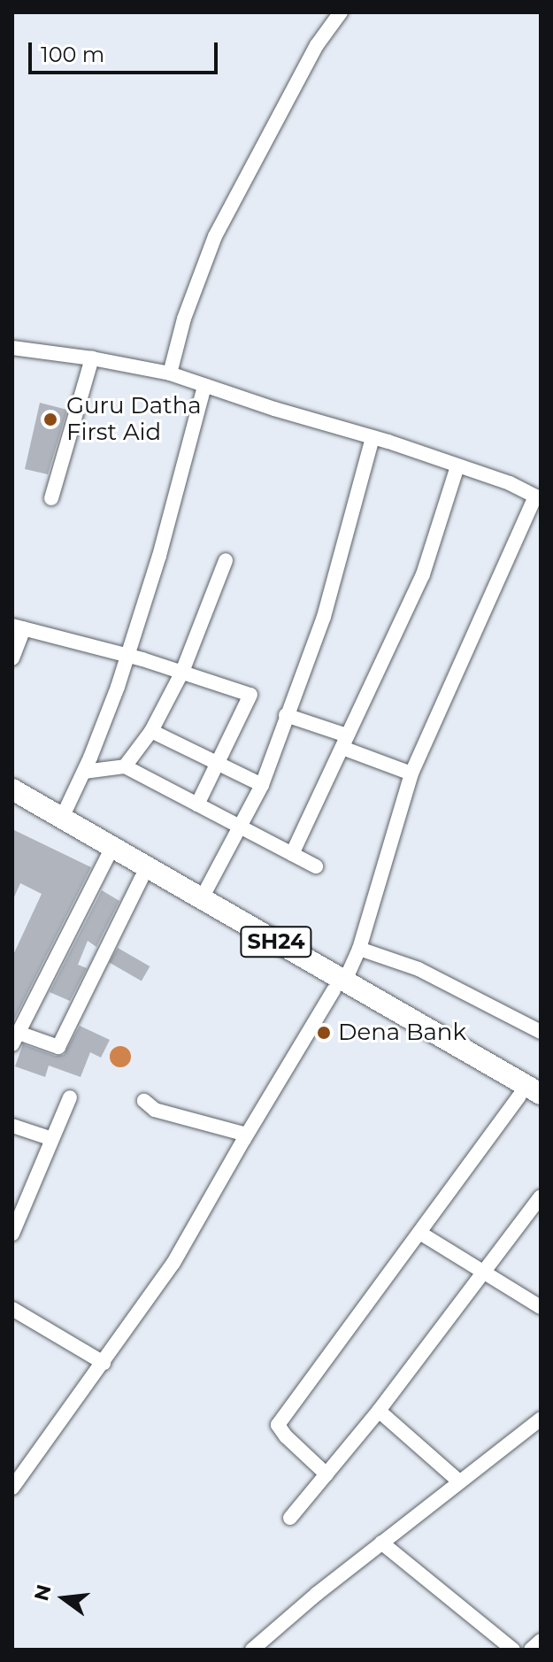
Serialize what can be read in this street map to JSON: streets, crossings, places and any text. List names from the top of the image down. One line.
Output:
{"streets":{"main road":["SH24"]},"places":["Guru Datha First Aid","Dena Bank"],"scale_bar":"100 m","north":"left"}
